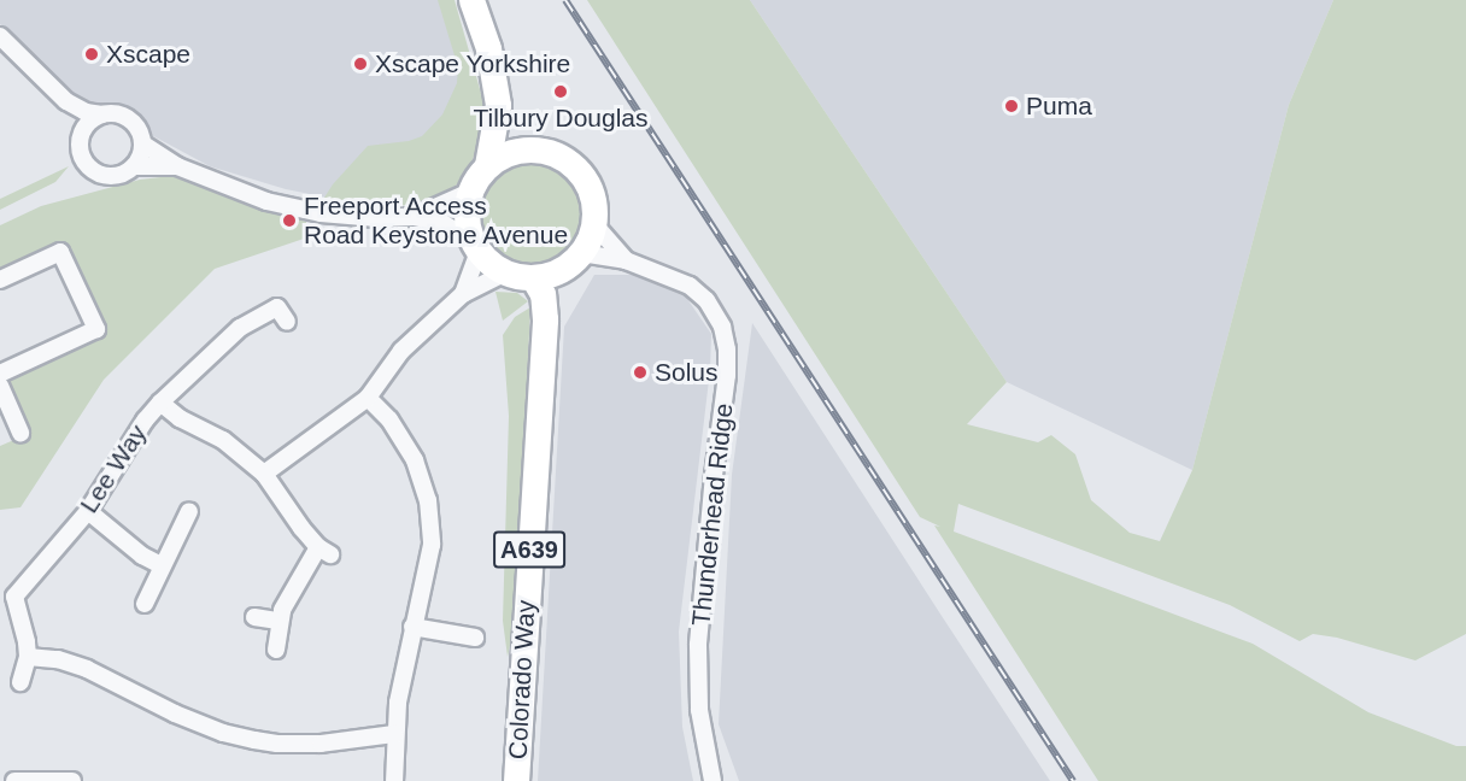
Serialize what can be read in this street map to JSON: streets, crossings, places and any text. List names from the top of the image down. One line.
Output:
{"streets":{"main road":["A639","Colorado Way"],"street":["Lee Way","Thunderhead Ridge"]},"crossings":[["Thunderhead Ridge","A639"],["Thunderhead Ridge","Colorado Way"],["A639","Colorado Way"]],"places":["Xscape","Xscape Yorkshire","Tilbury Douglas","Puma","Freeport Access Road Keystone Avenue","Solus"]}
